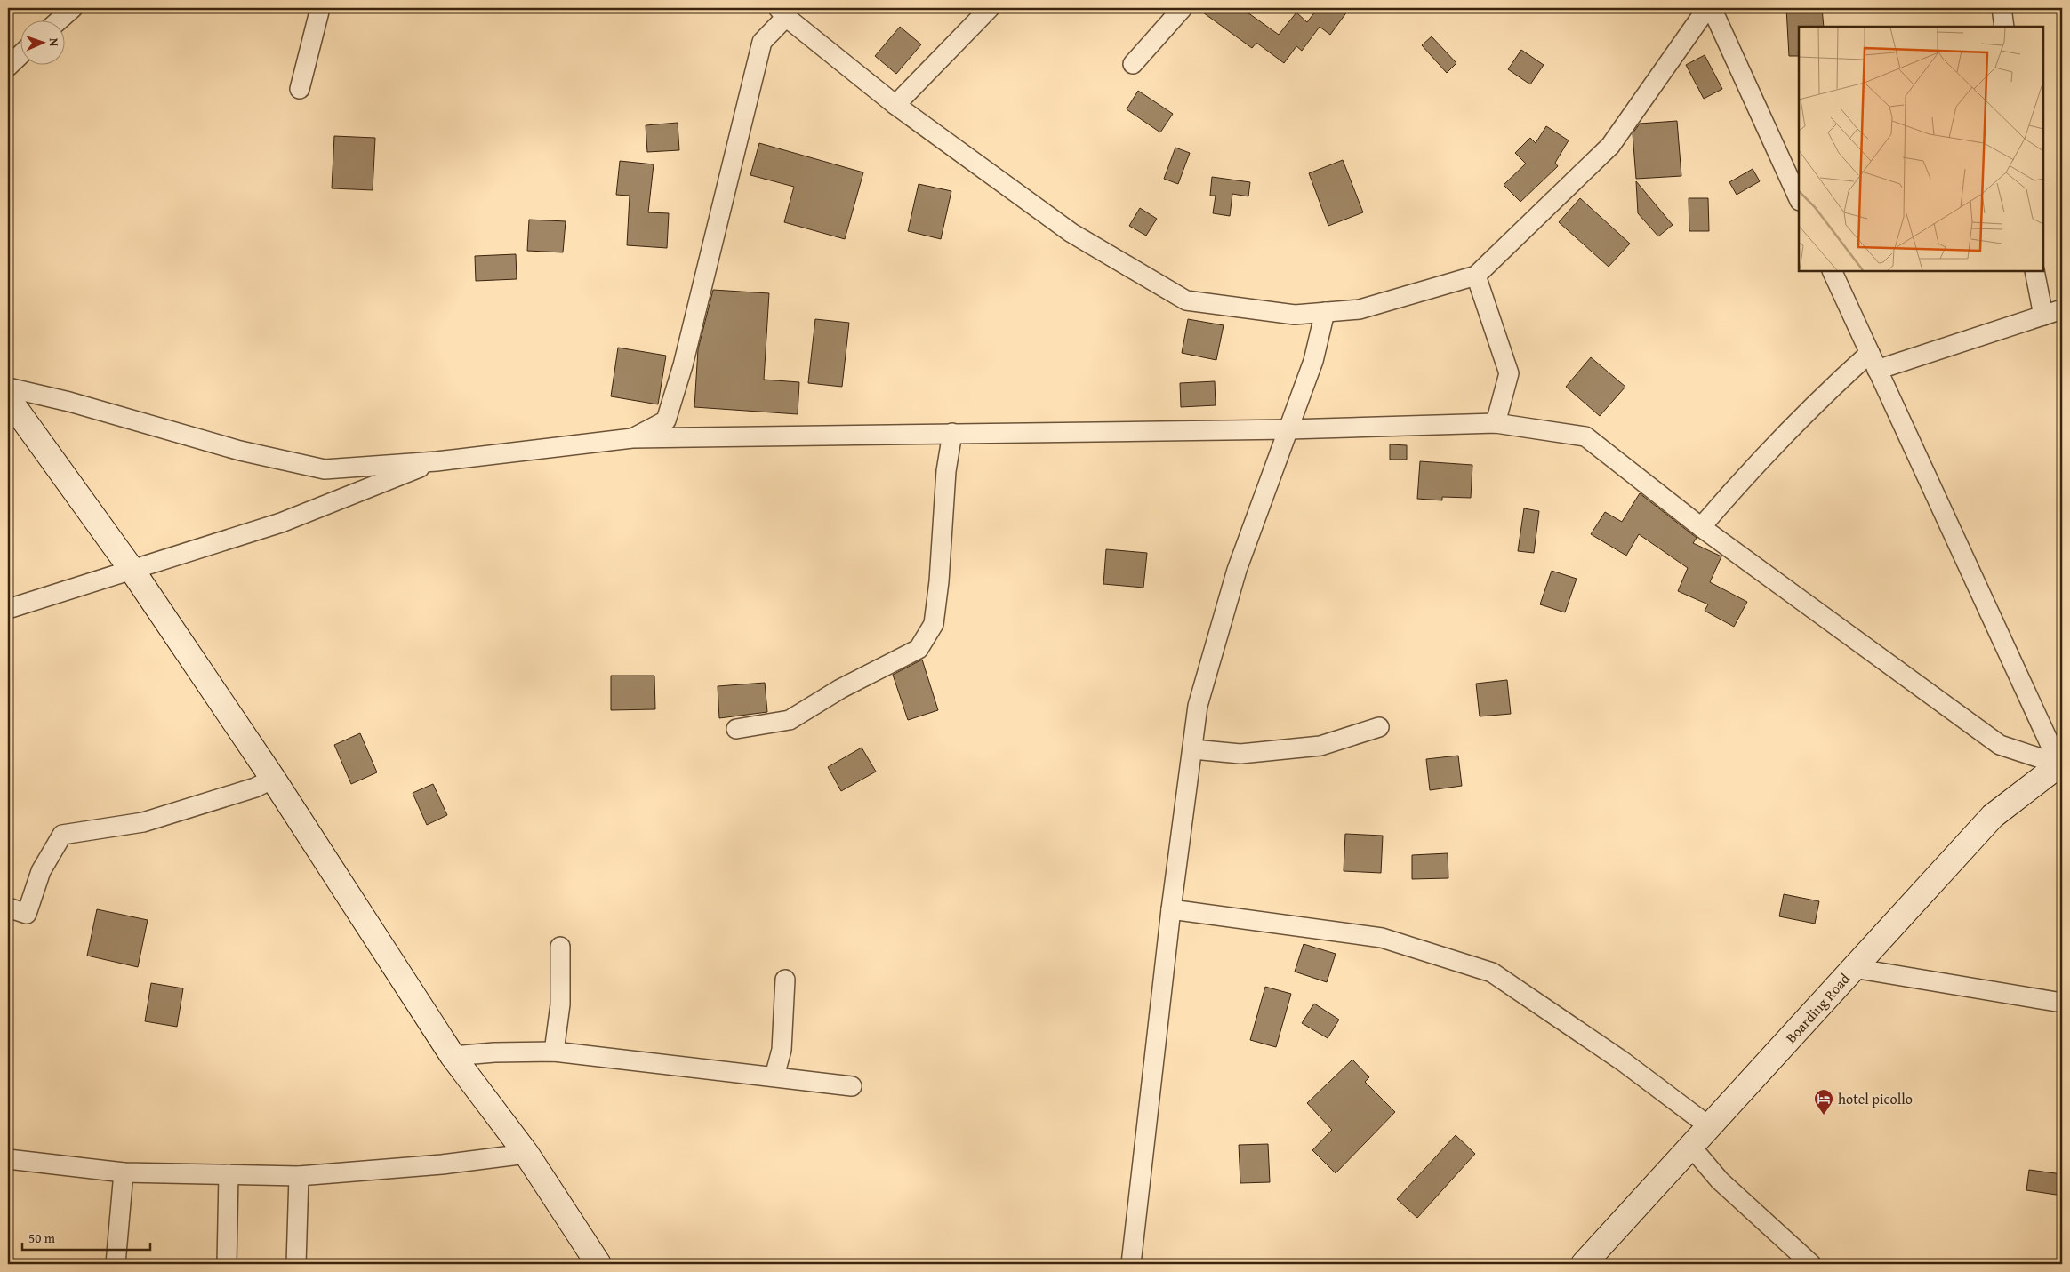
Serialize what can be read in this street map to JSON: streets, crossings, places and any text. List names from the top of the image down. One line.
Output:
{"streets":{"main road":["Boarding Road"]},"places":{"hotel":["hotel picollo"]},"scale_bar":"50 m","north":"right"}
